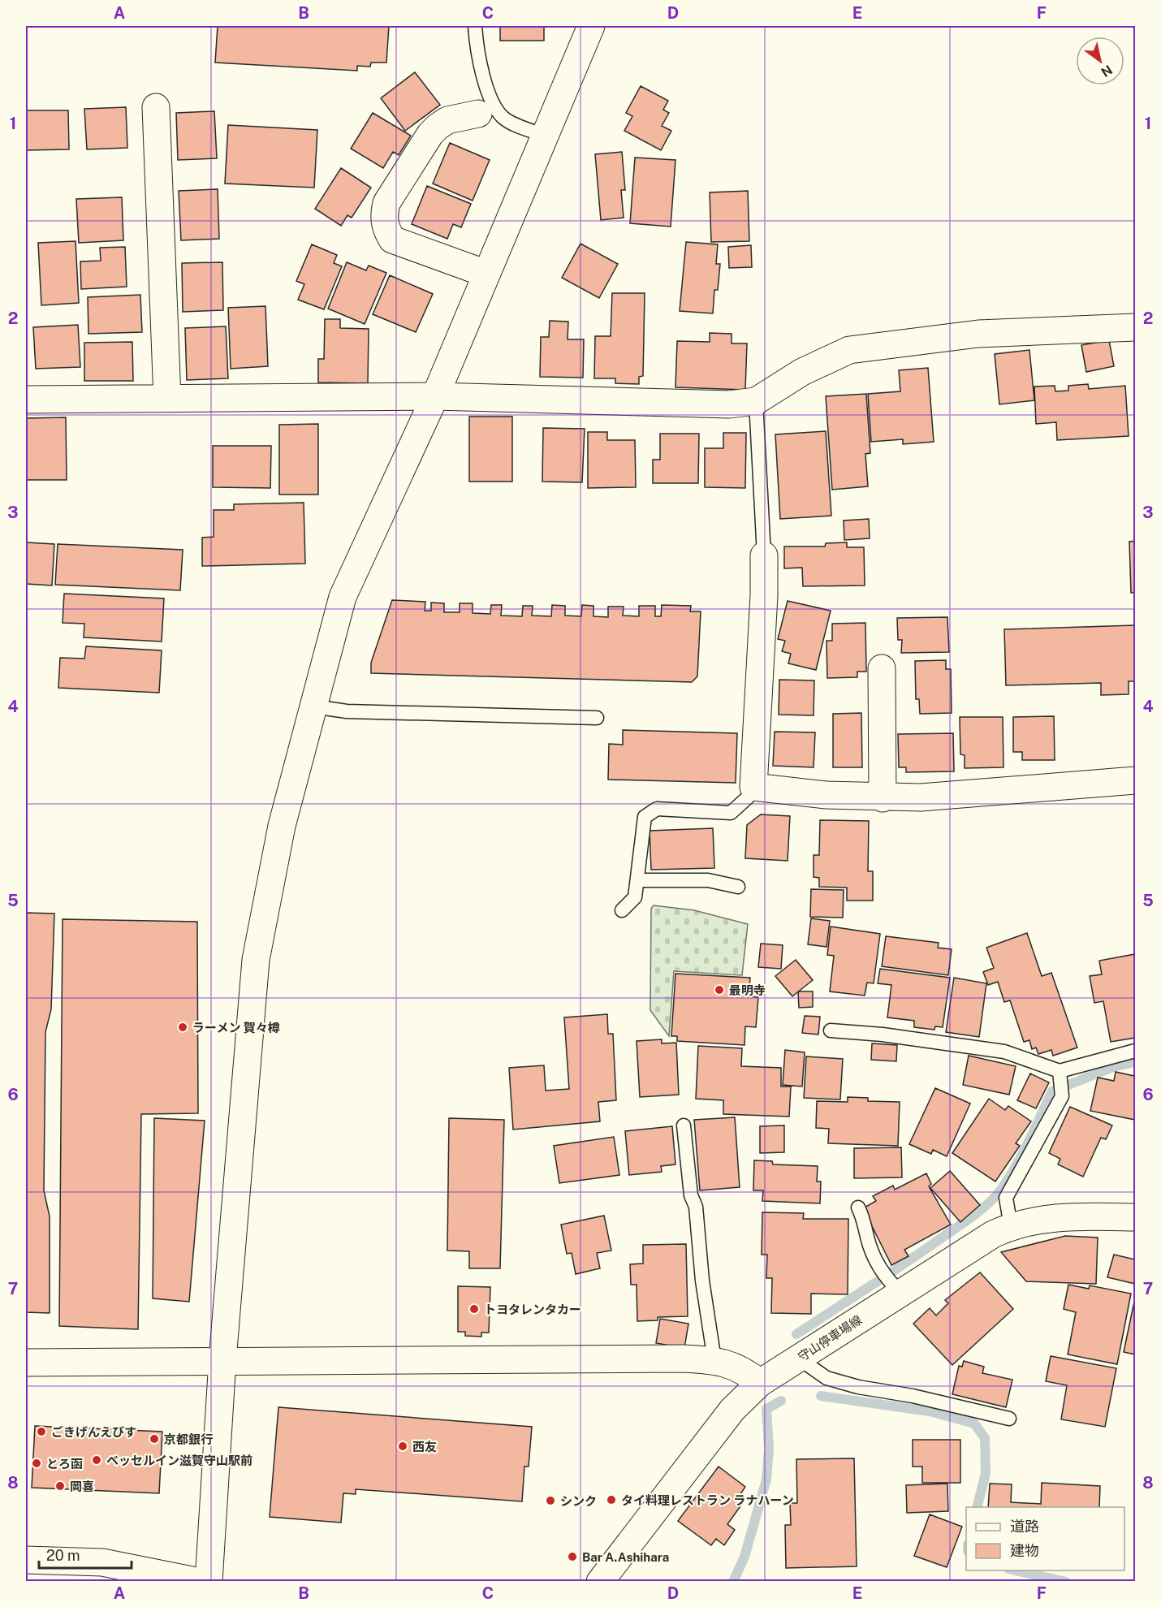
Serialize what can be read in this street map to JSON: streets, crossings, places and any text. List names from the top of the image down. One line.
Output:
{"streets":{"street":["守山停車場線"]},"places":["最明寺","ラーメン 賀々樽","トヨタレンタカー","ごきげんえびす","京都銀行","西友","ベッセルイン滋賀守山駅前","とろ函","岡喜","タイ料理レストラン ラナハーン","シンク","Bar A.Ashihara"],"legend":["道路","建物"],"scale_bar":"20 m","north":"bottom right","grid":{"columns":["A","B","C","D","E","F"],"rows":["1","2","3","4","5","6","7","8"]}}
